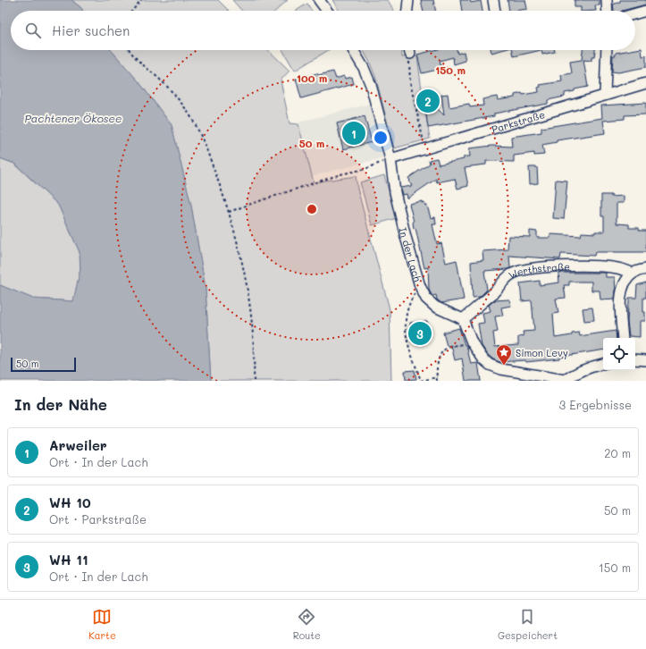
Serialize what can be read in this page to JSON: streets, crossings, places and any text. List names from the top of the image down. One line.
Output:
{"streets":{"street":["Parkstraße","In der Lach","Werthstraße"]},"crossings":[["Parkstraße","In der Lach"],["In der Lach","Werthstraße"]],"water":["Pachtener Ökosee"],"places":{"place":["Simon Levy"]},"scale_bar":"50 m","page":{"search":"Hier suchen","pins":["2","1","3"],"scale":"50 m","heading":["In der Nähe","3 Ergebnisse"],"list":[{"mark":"1","name":"Arweiler","note":"Ort · In der Lach","value":"20 m"},{"mark":"2","name":"WH 10","note":"Ort · Parkstraße","value":"50 m"},{"mark":"3","name":"WH 11","note":"Ort · In der Lach","value":"150 m"}],"nav":["Karte","Route","Gespeichert"]},"rings":["150 m","100 m","50 m"]}
